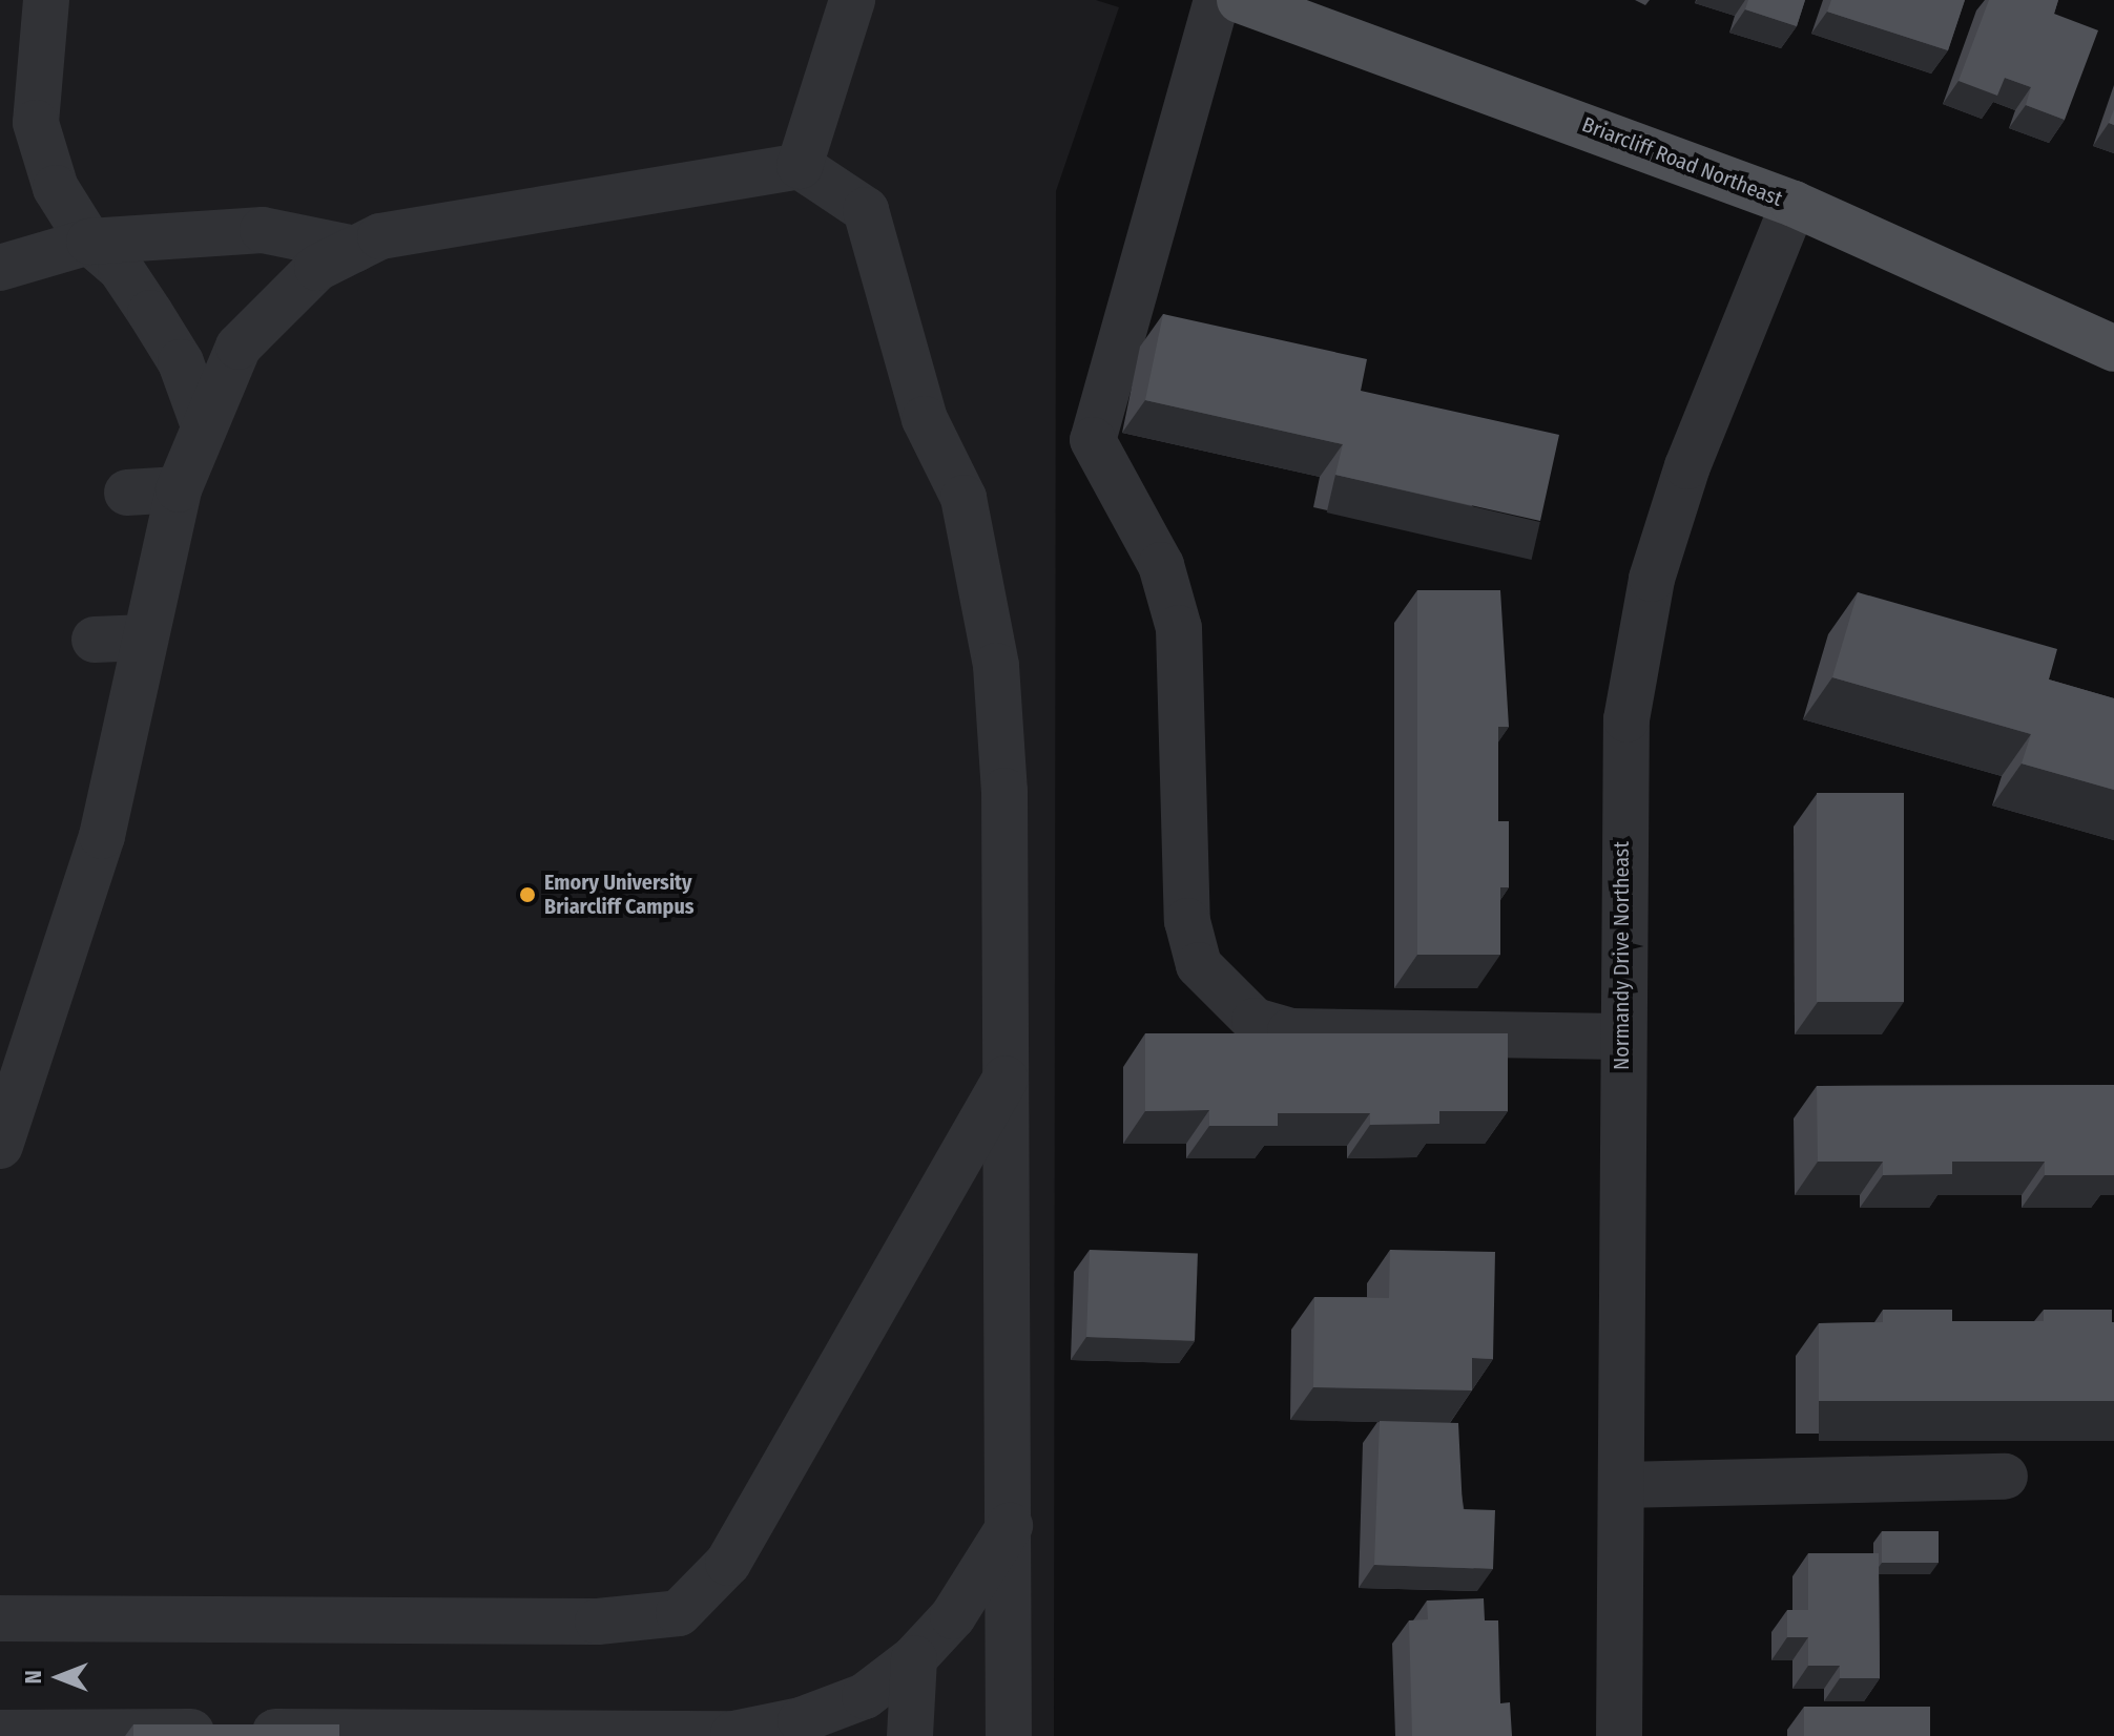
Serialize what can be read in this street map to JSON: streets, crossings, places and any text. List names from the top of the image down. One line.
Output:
{"streets":{"main road":["Briarcliff Road Northeast"],"street":["Normandy Drive Northeast"]},"crossings":[["Briarcliff Road Northeast","Normandy Drive Northeast"]],"places":["Emory University Briarcliff Campus"],"north":"left"}
